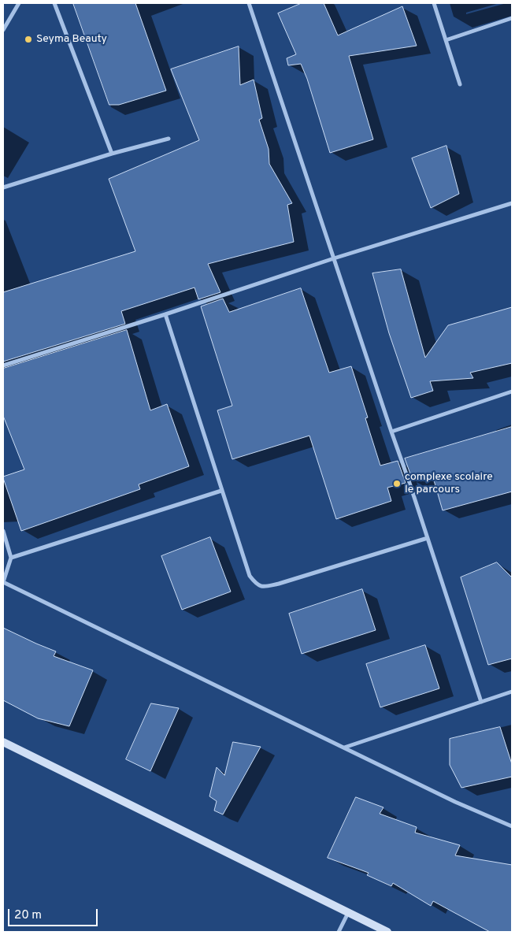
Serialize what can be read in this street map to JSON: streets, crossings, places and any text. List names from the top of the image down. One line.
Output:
{"places":["Seyma Beauty","complexe scolaire le parcours"],"scale_bar":"20 m"}
